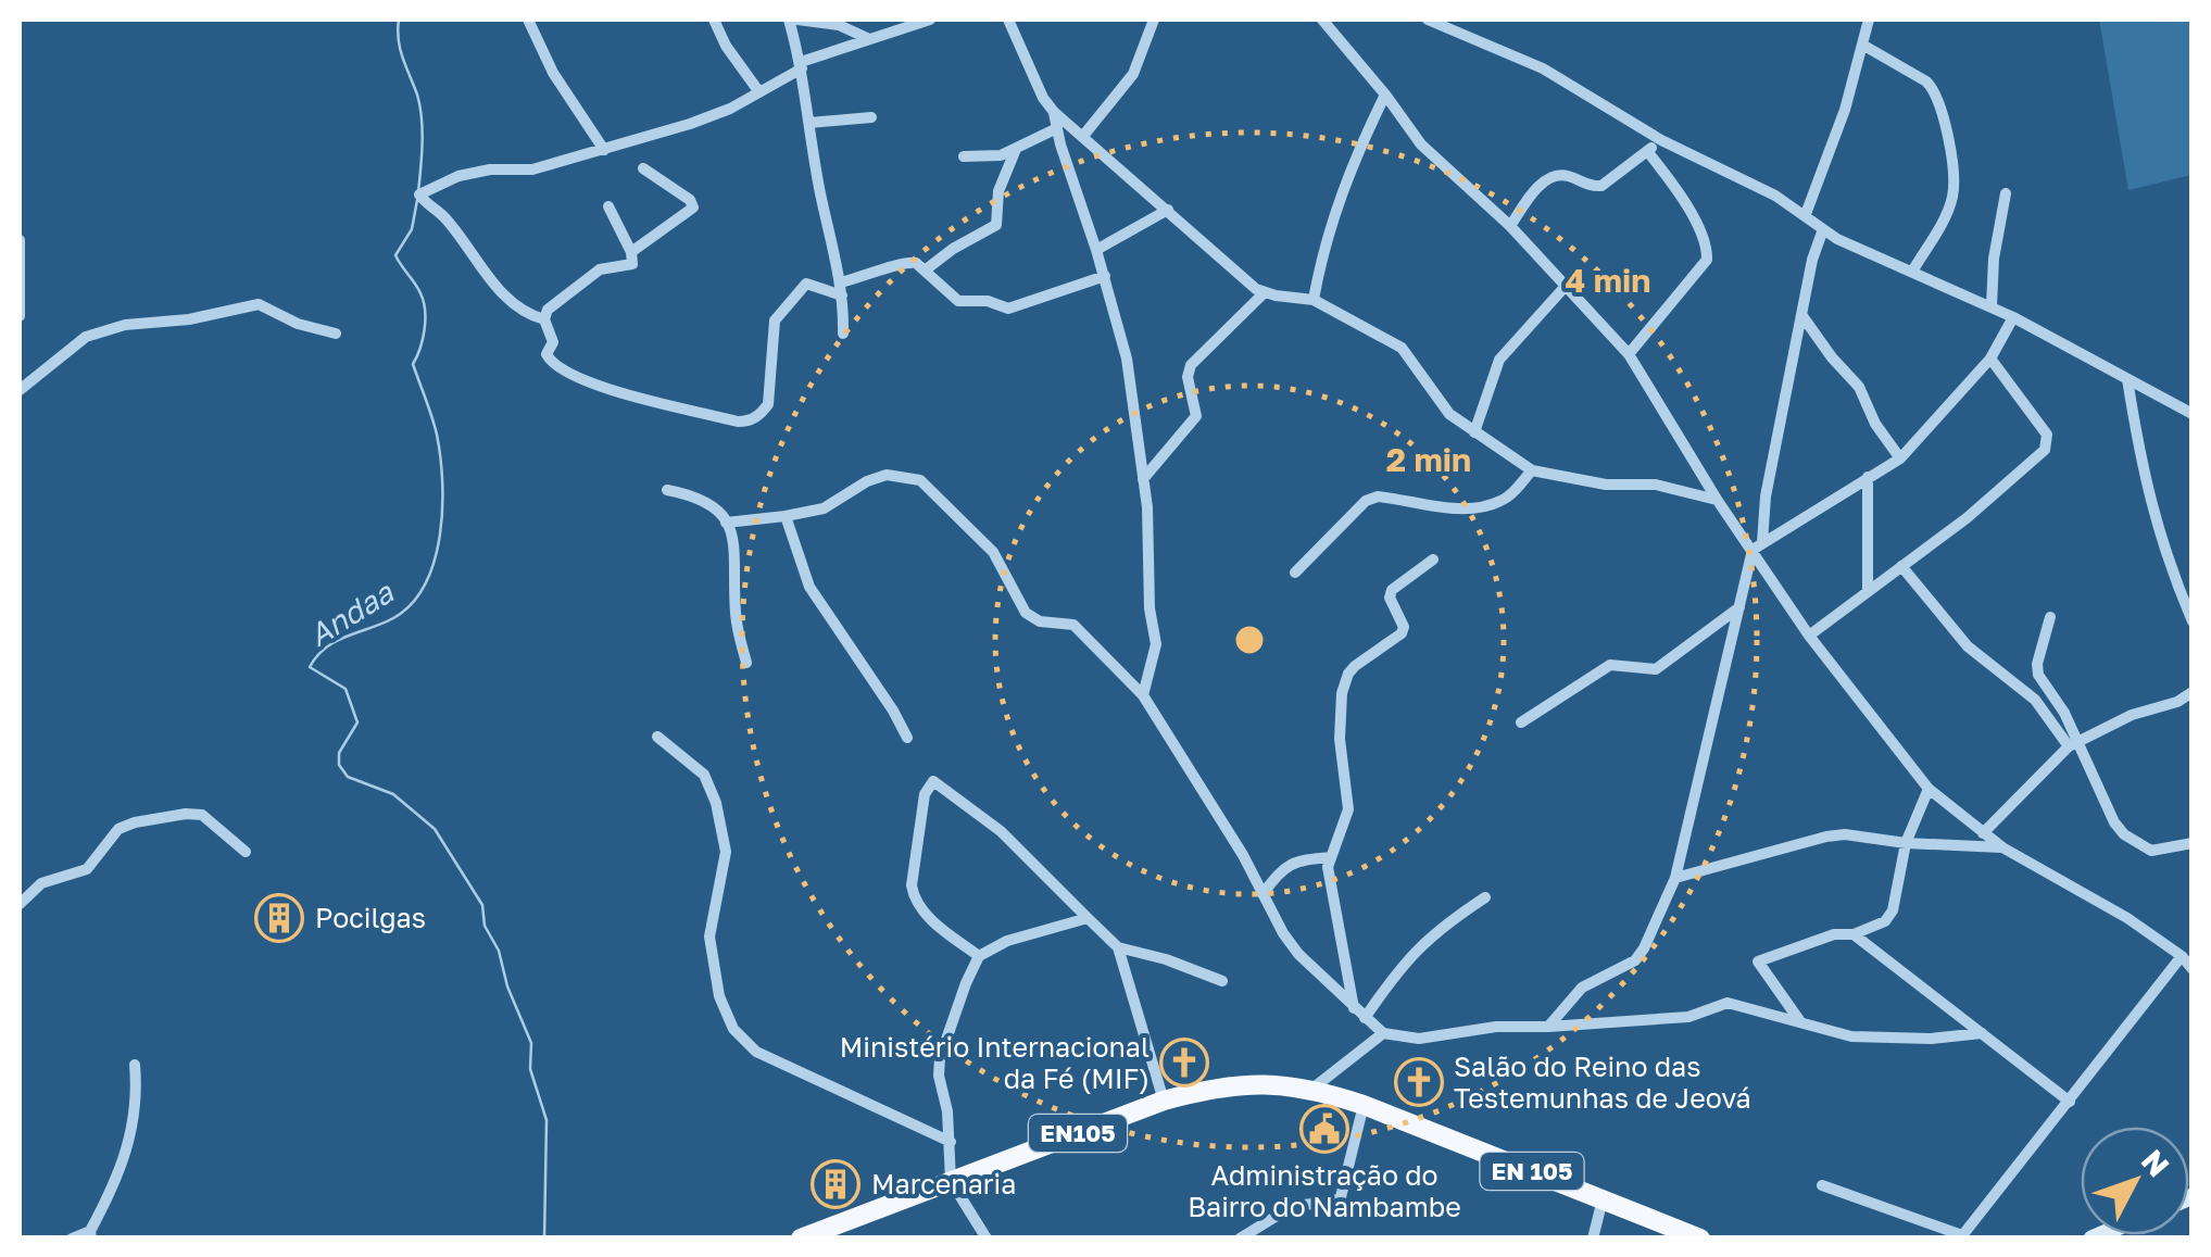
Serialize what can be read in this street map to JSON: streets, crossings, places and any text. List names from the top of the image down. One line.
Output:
{"streets":{"main road":["EN105","EN 105"]},"crossings":[["EN105","EN 105"]],"water":["Andaa"],"places":{"building":["Pocilgas","Marcenaria"],"church":["Ministério Internacional da Fé (MIF)","Salão do Reino das Testemunhas de Jeová"],"public building":["Administração do Bairro do Nambambe"]},"north":"top right","rings":["4 min","2 min"]}
